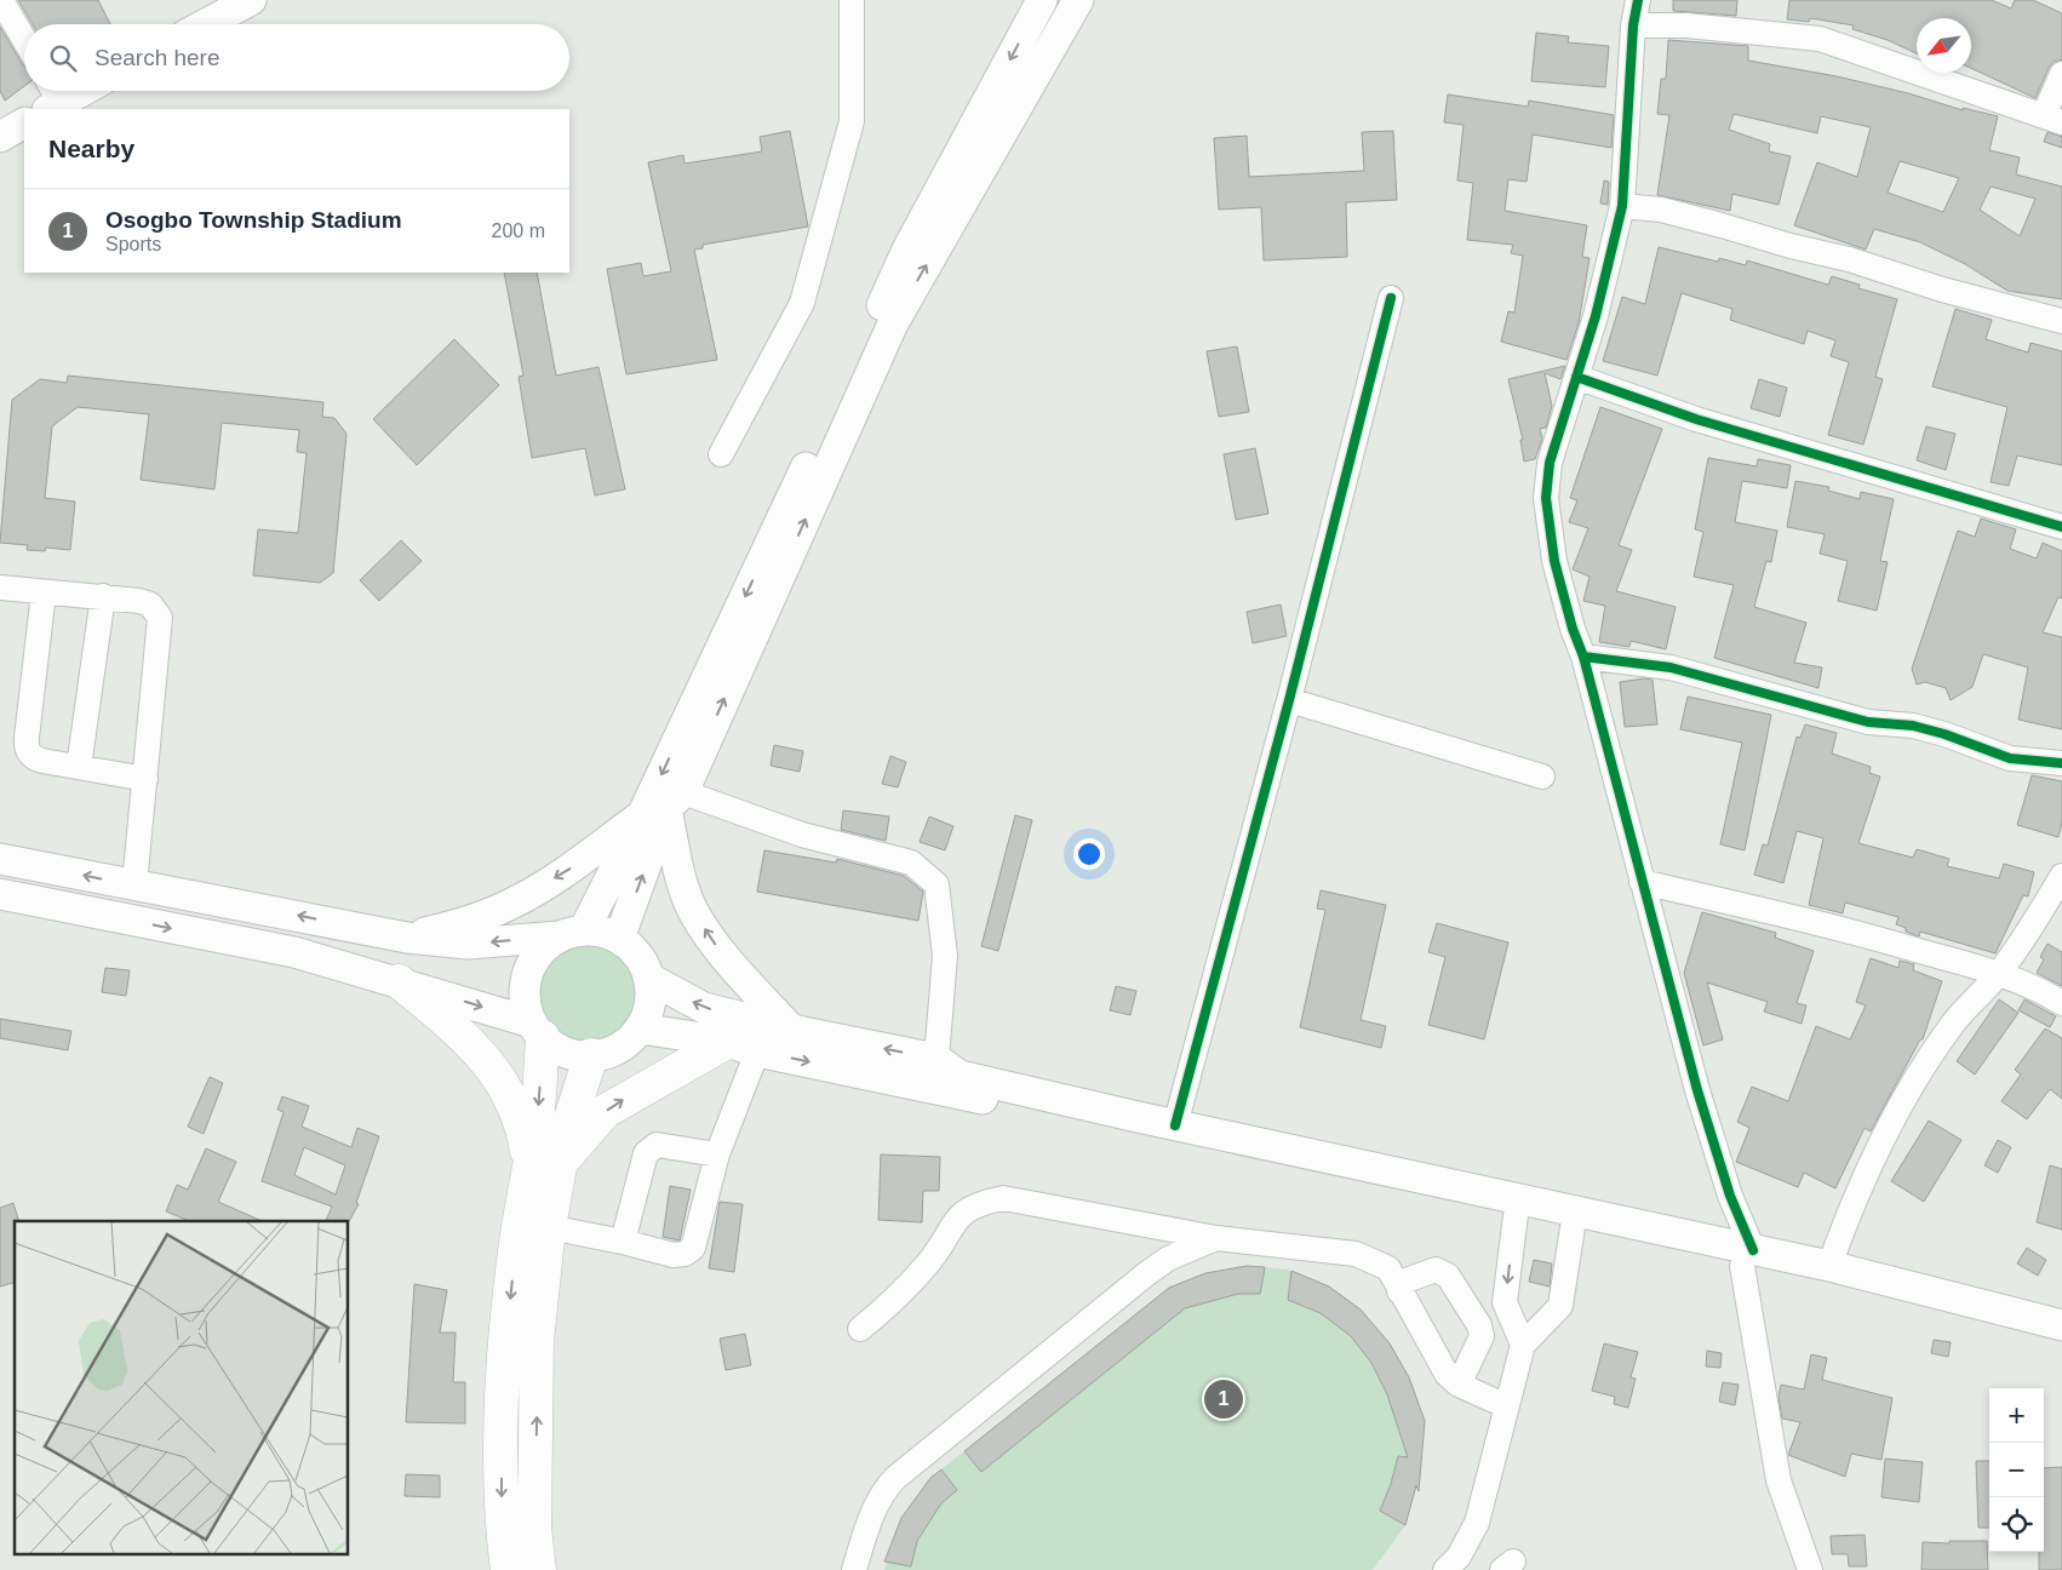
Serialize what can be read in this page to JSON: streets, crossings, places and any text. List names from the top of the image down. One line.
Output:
{"north":"bottom left","page":{"search":"Search here","heading":"Nearby","list":[{"mark":"1","name":"Osogbo Township Stadium","note":"Sports","value":"200 m"}],"pins":"1","map_buttons":["+","−"]}}
